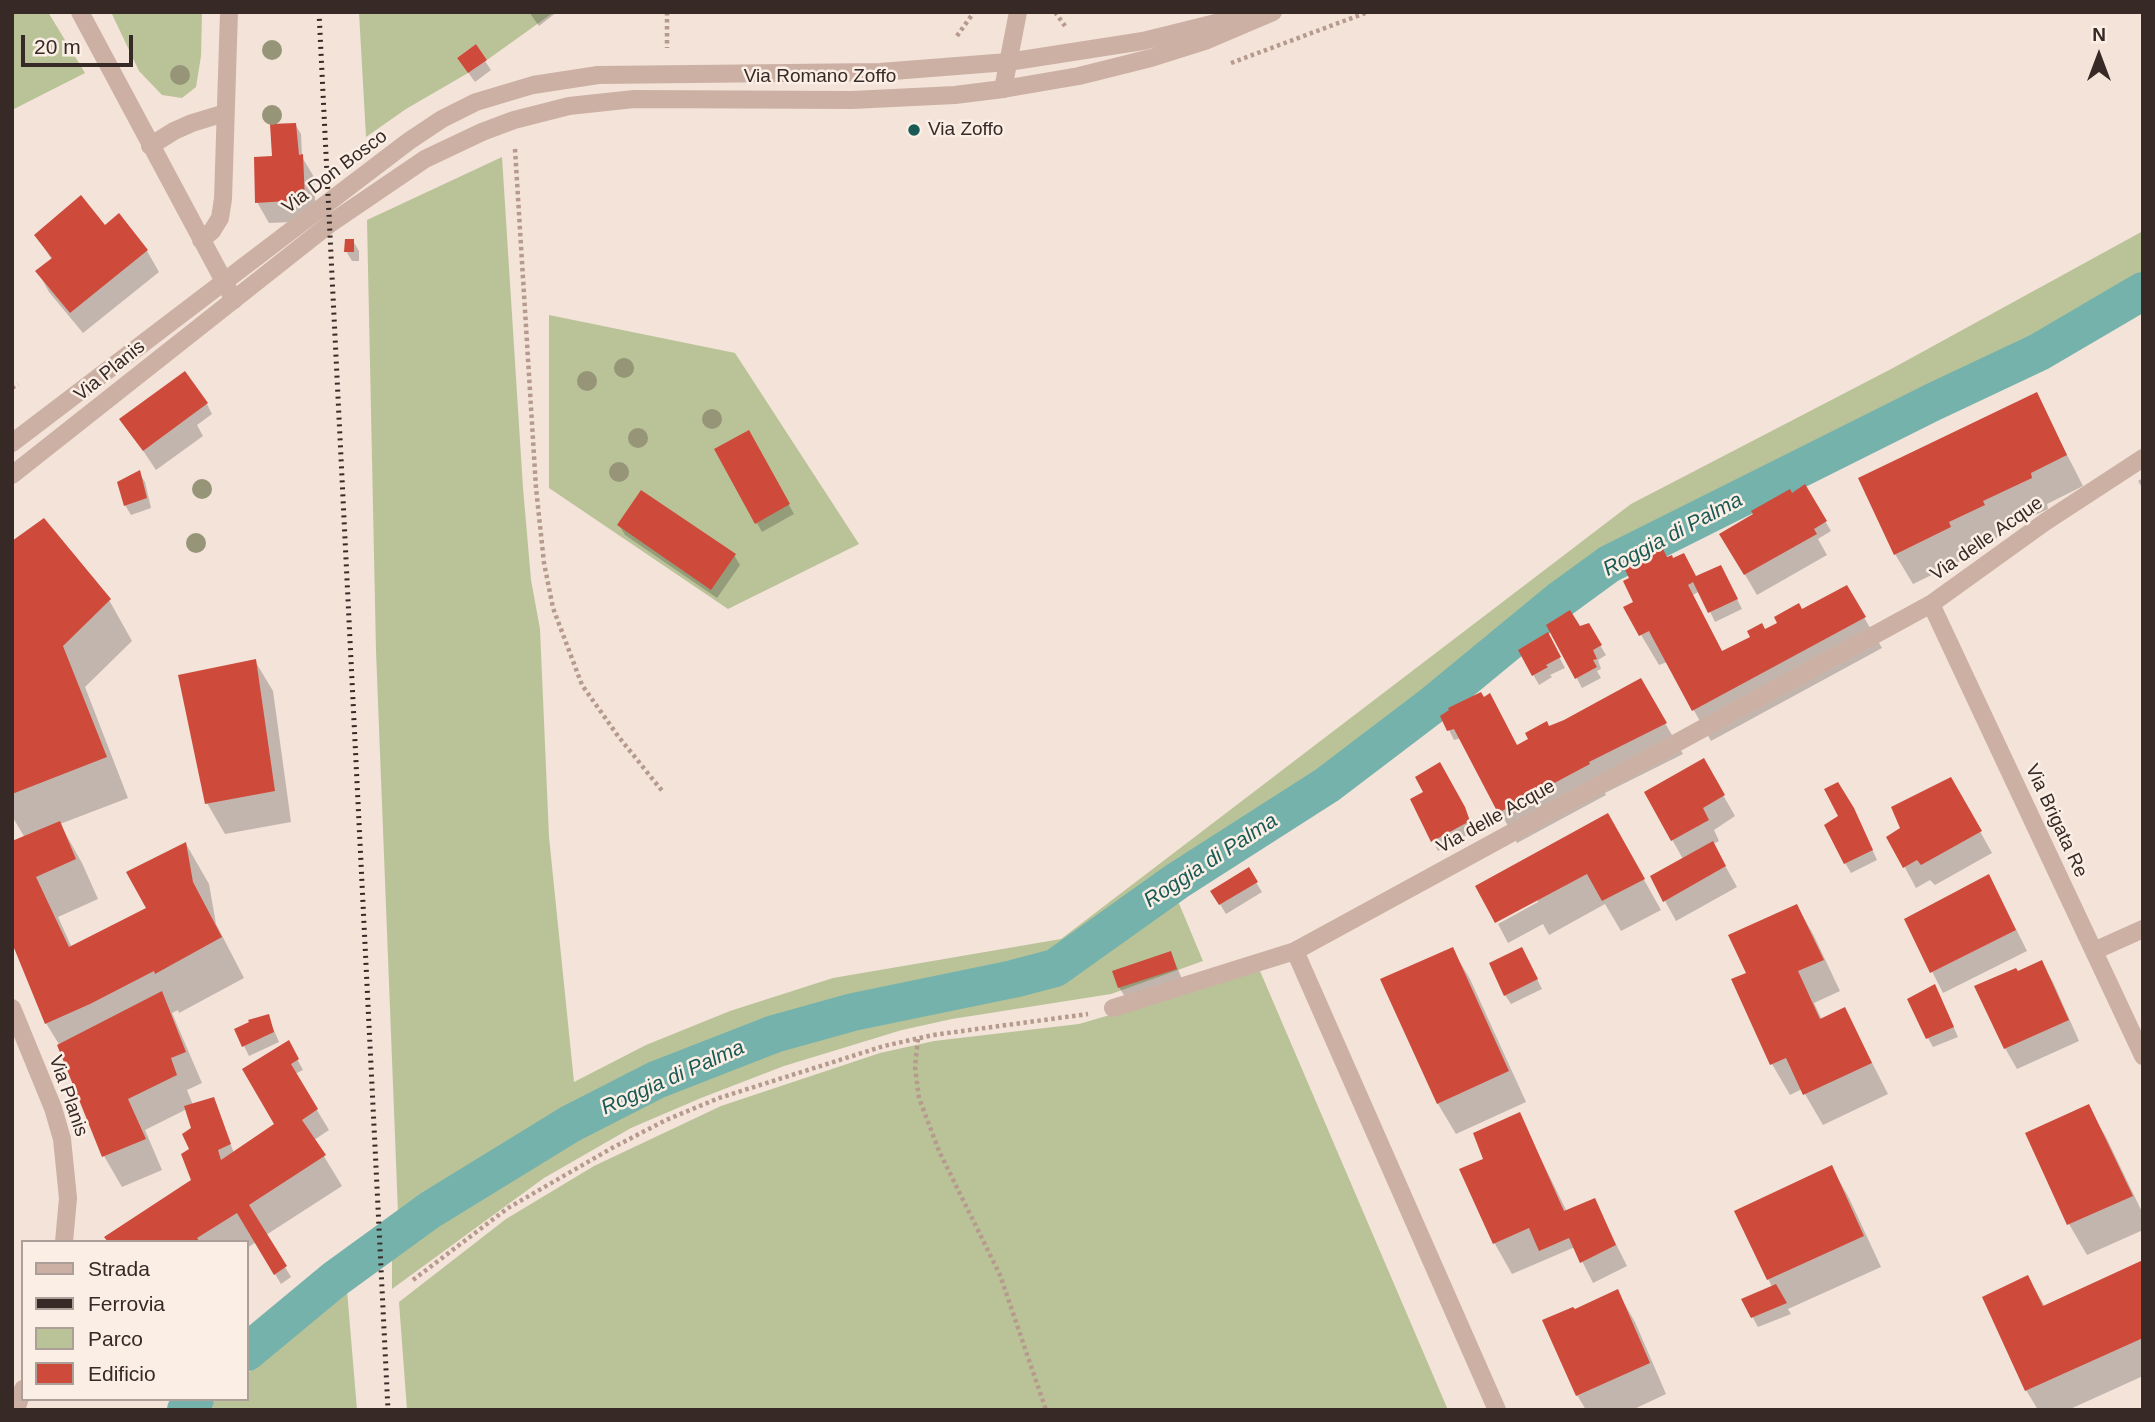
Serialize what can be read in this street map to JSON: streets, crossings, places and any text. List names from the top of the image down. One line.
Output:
{"streets":{"street":["Via Romano Zoffo","Via Don Bosco","Via Planis","Via delle Acque","Via Brigata Re"]},"crossings":[["Via Romano Zoffo","Via Don Bosco"],["Via Don Bosco","Via Planis"],["Via delle Acque","Via Brigata Re"]],"water":["Roggia di Palma"],"places":["Via Zoffo"],"legend":["Strada","Ferrovia","Parco","Edificio"],"scale_bar":"20 m","north":"top"}
